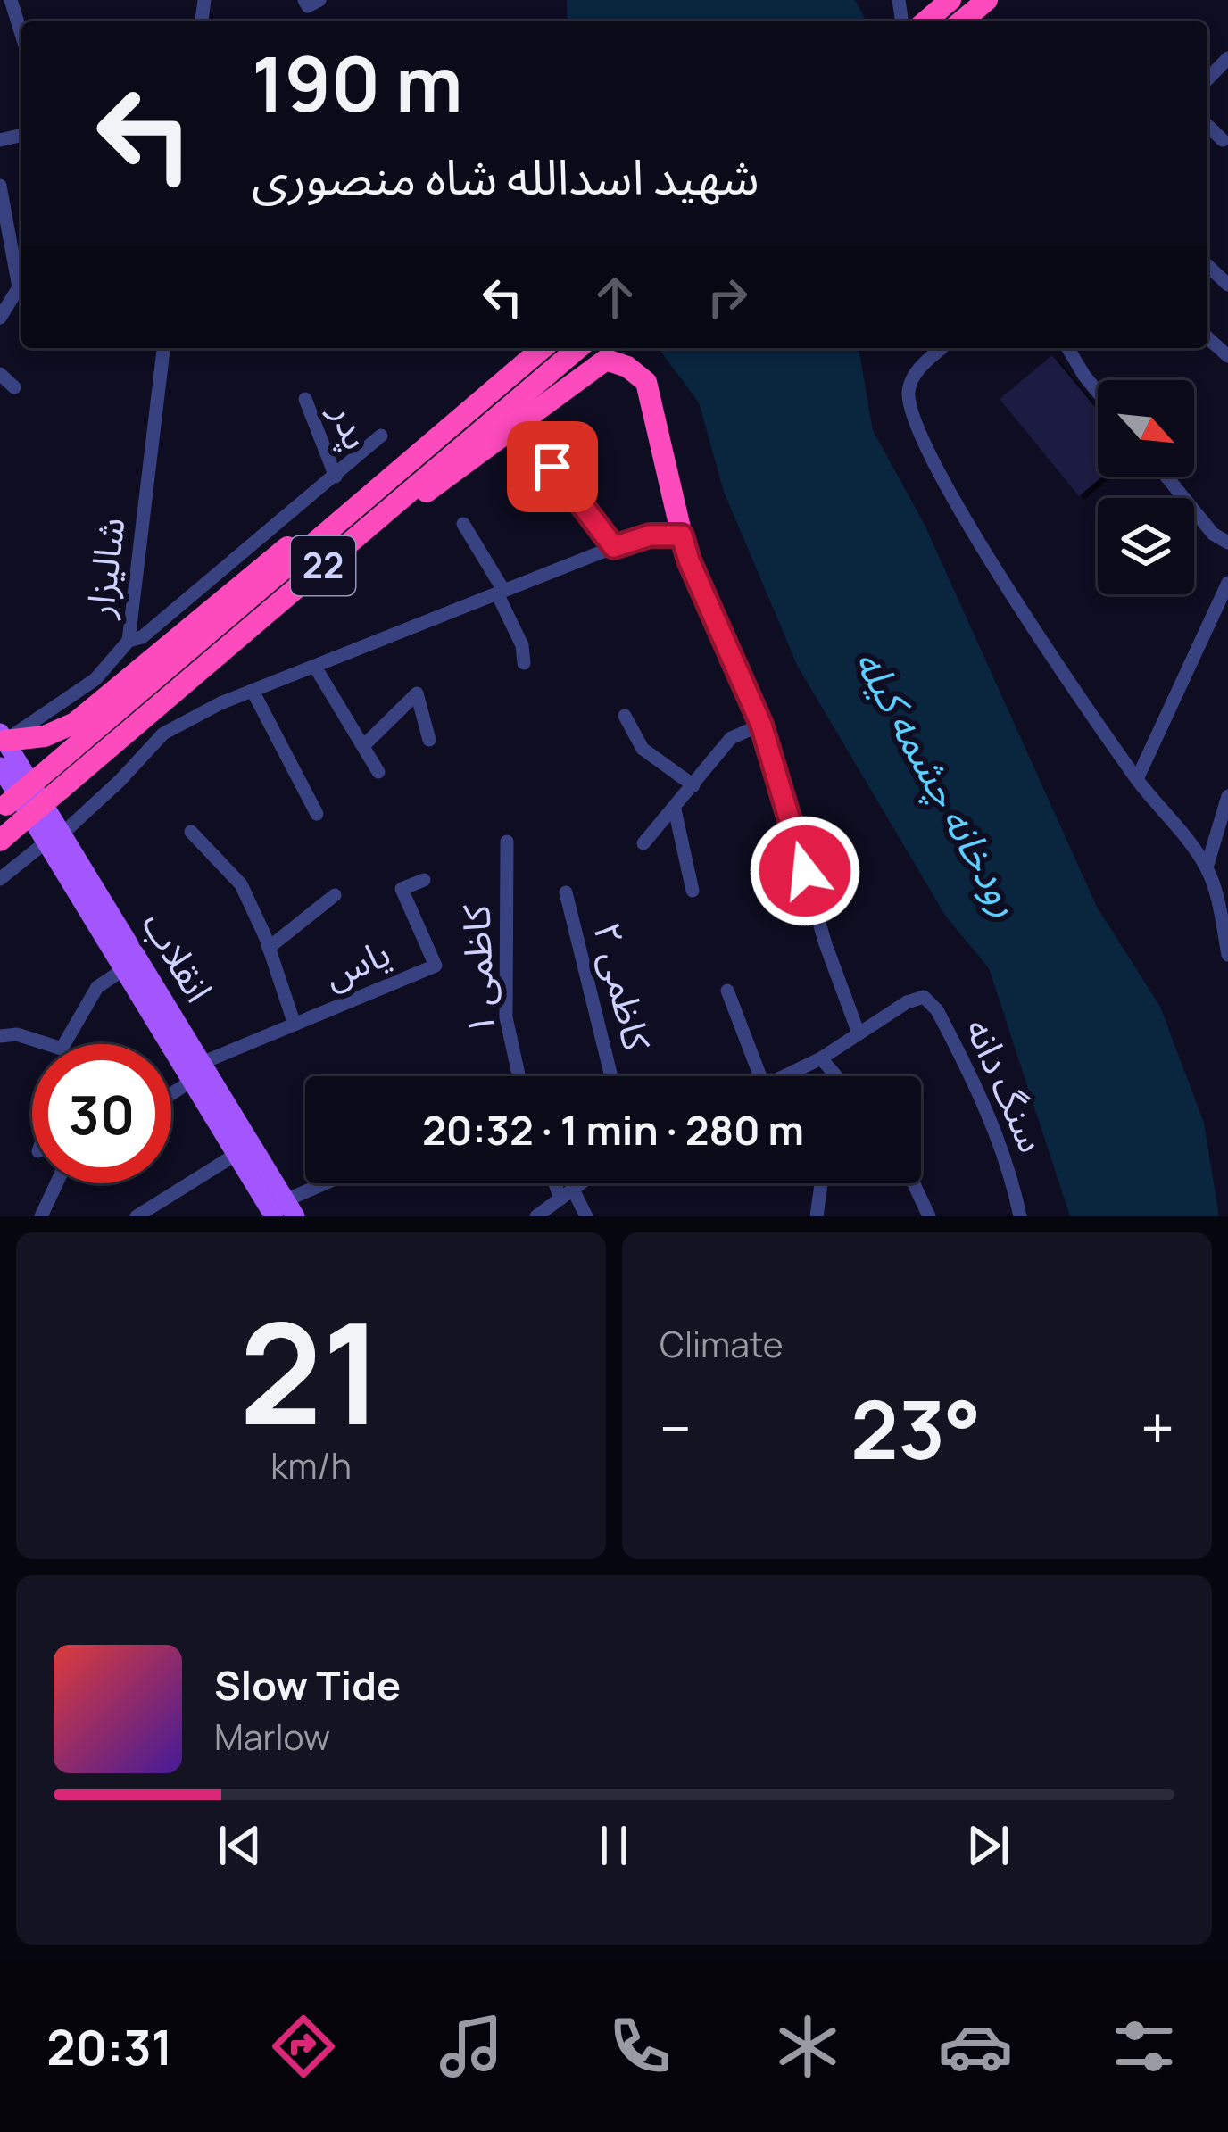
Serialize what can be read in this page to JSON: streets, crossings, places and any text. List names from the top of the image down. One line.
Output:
{"streets":{"highway":["22"],"main road":["انقلاب"],"street":["پدر","شالیزار","یاس","کاظمی ۱","کاظمی ۲","سنگ دانه"]},"crossings":[["شالیزار","انقلاب"],["انقلاب","یاس"]],"water":["رودخانه چشمه کیله"],"north":"bottom right","page":{"turn":["190 m","شهید اسدالله شاه منصوری"],"limit":"30","trip":"20:32 · 1 min · 280 m","tile":[["21","km/h"],"Climate"],"heat":["−","23°","+"],"song":["Slow Tide","Marlow"],"tabs":"20:31"}}
